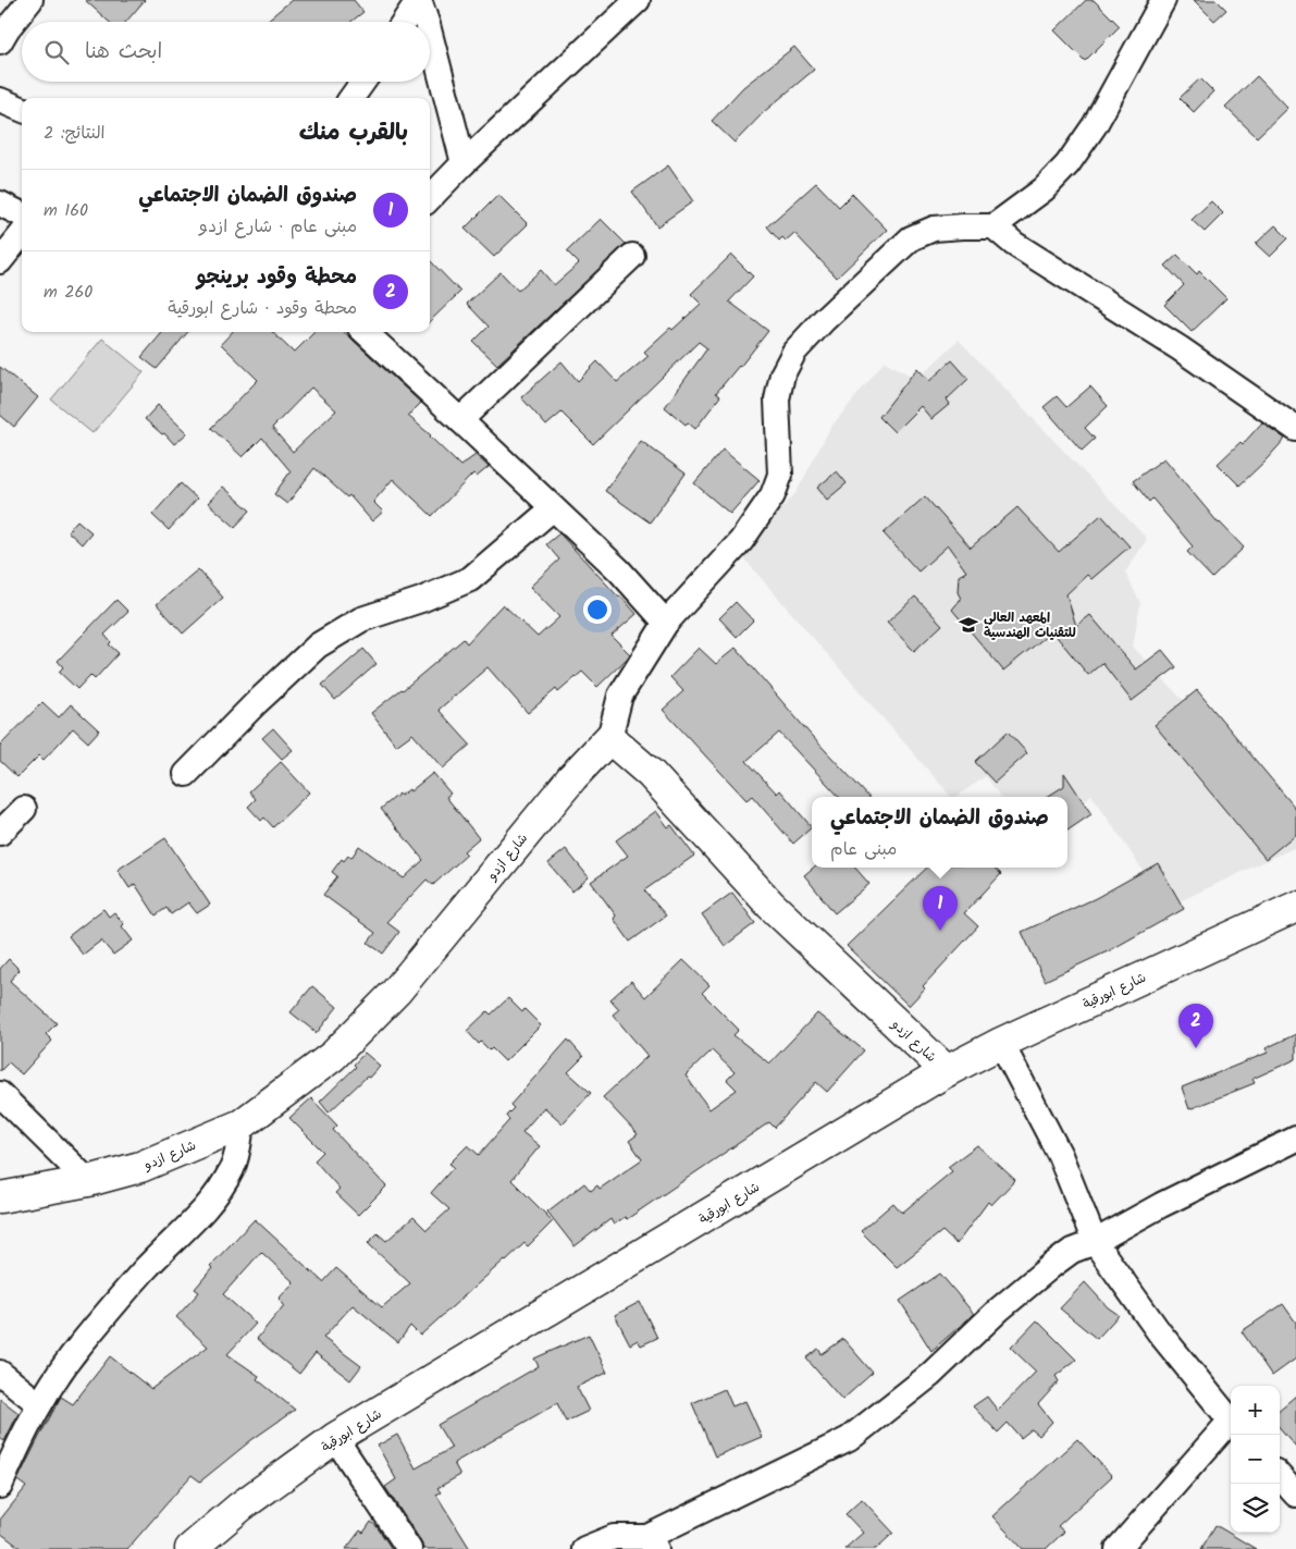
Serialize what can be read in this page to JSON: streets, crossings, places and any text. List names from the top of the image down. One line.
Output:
{"streets":{"main road":["شارع ازدو","شارع ابورقية"]},"crossings":[["شارع ازدو","شارع ابورقية"]],"places":{"school or university":["المعهد العالي للتقنيات الهندسية"]},"page":{"search":"ابحث هنا","heading":["بالقرب منك","النتائج: 2"],"list":[{"mark":"1","name":"صندوق الضمان الاجتماعي","note":"مبنى عام · شارع ازدو","value":"160 m"},{"mark":"2","name":"محطة وقود برينجو","note":"محطة وقود · شارع ابورقية","value":"260 m"}],"popup":["صندوق الضمان الاجتماعي","مبنى عام"],"pins":["1","2"],"map_buttons":["+","−"]}}
